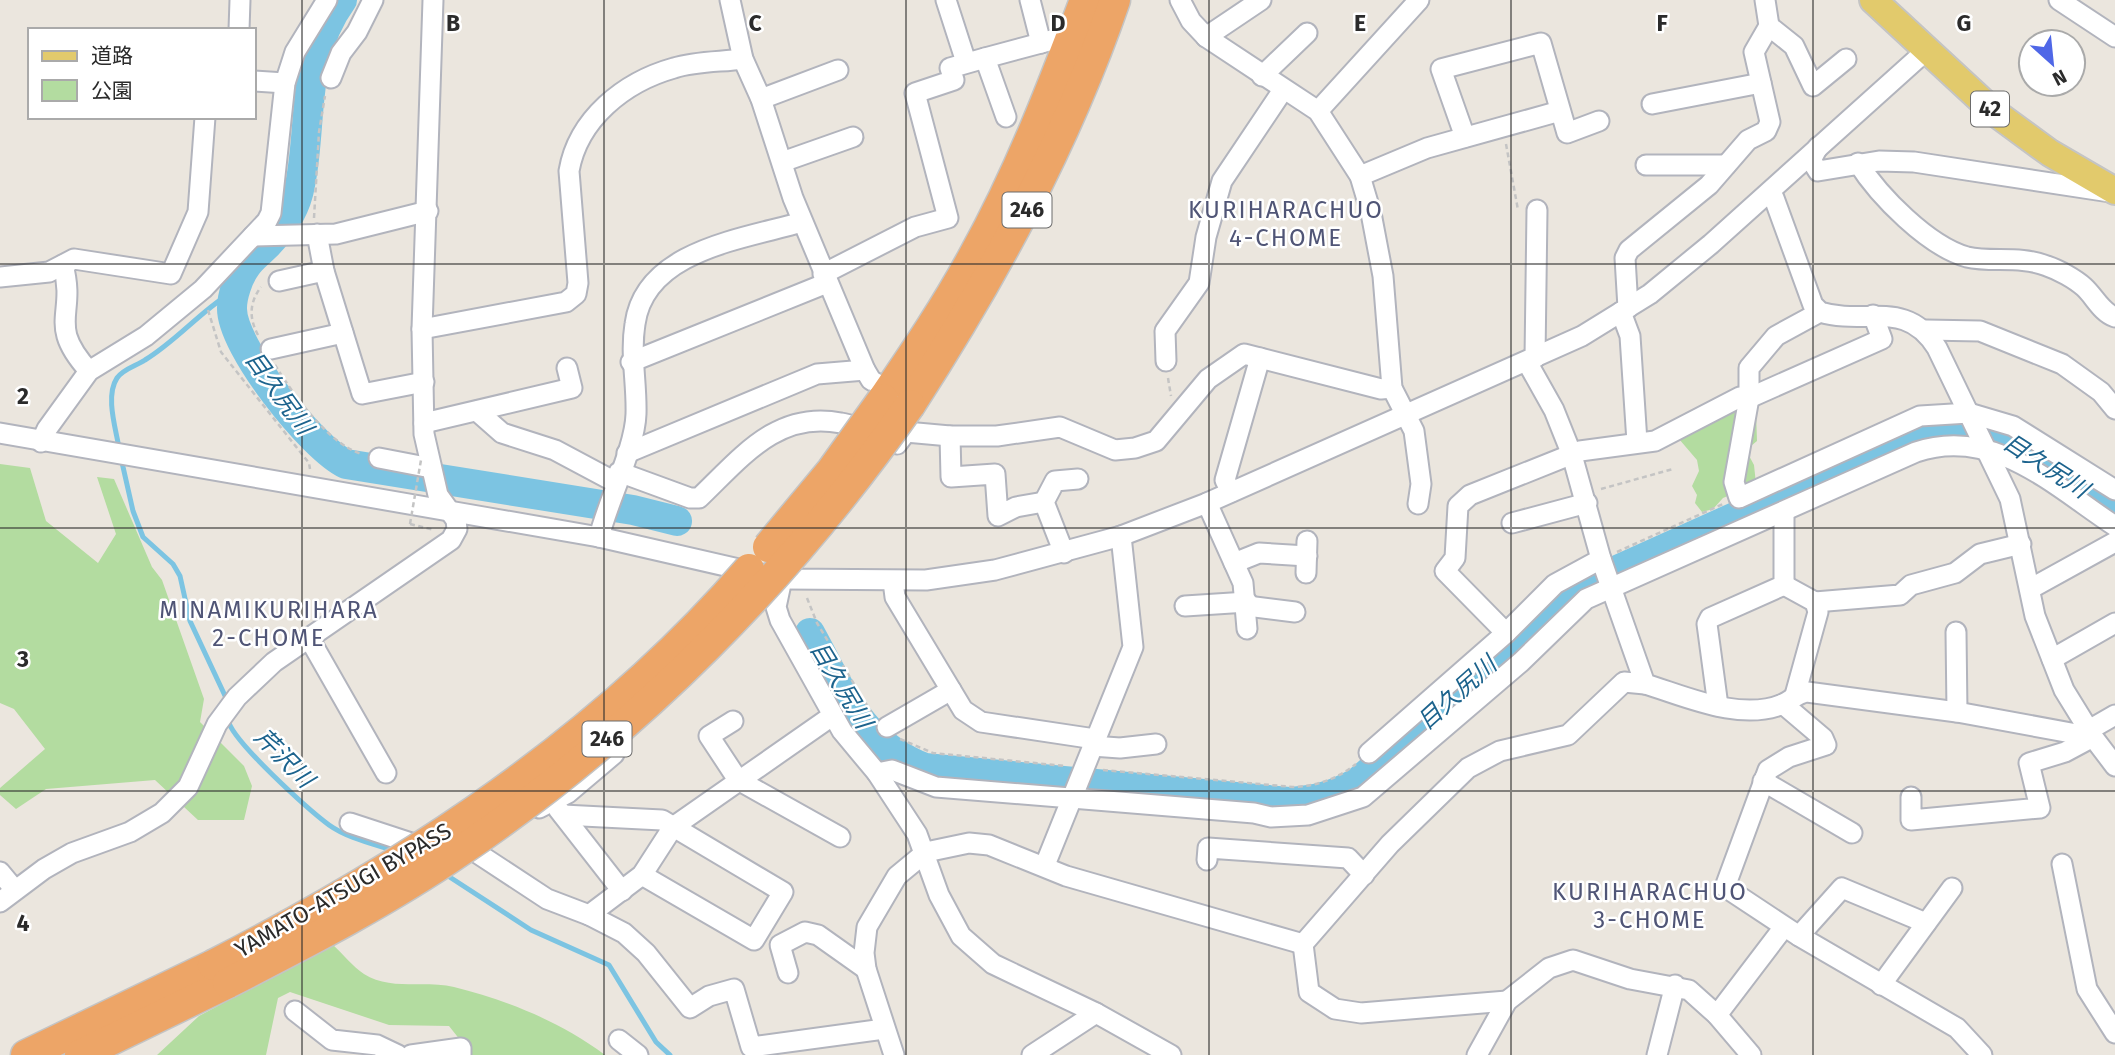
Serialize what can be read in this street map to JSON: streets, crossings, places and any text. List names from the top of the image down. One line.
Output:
{"streets":{"highway":["246","YAMATO-ATSUGI BYPASS"],"main road":["42"]},"crossings":[["246","YAMATO-ATSUGI BYPASS"]],"districts":["KURIHARACHUO 4-CHOME","MINAMIKURIHARA 2-CHOME","KURIHARACHUO 3-CHOME"],"water":["目久尻川","芹沢川"],"legend":["道路","公園"],"north":"bottom right","grid":{"columns":["B","C","D","E","F","G"],"rows":["2","3","4"]}}
